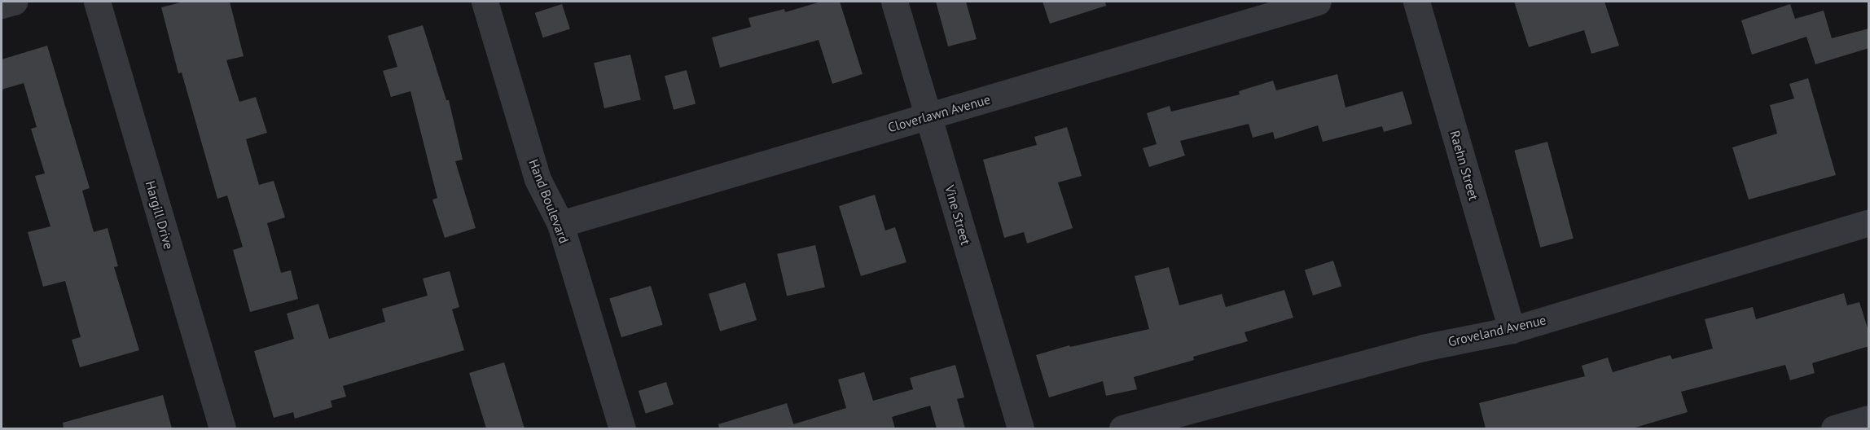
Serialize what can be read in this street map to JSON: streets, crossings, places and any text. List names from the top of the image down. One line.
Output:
{"streets":{"street":["Cloverlawn Avenue","Raehn Street","Hand Boulevard","Hargill Drive","Vine Street","Groveland Avenue"]},"crossings":[["Cloverlawn Avenue","Hand Boulevard"],["Cloverlawn Avenue","Vine Street"],["Raehn Street","Groveland Avenue"]]}
